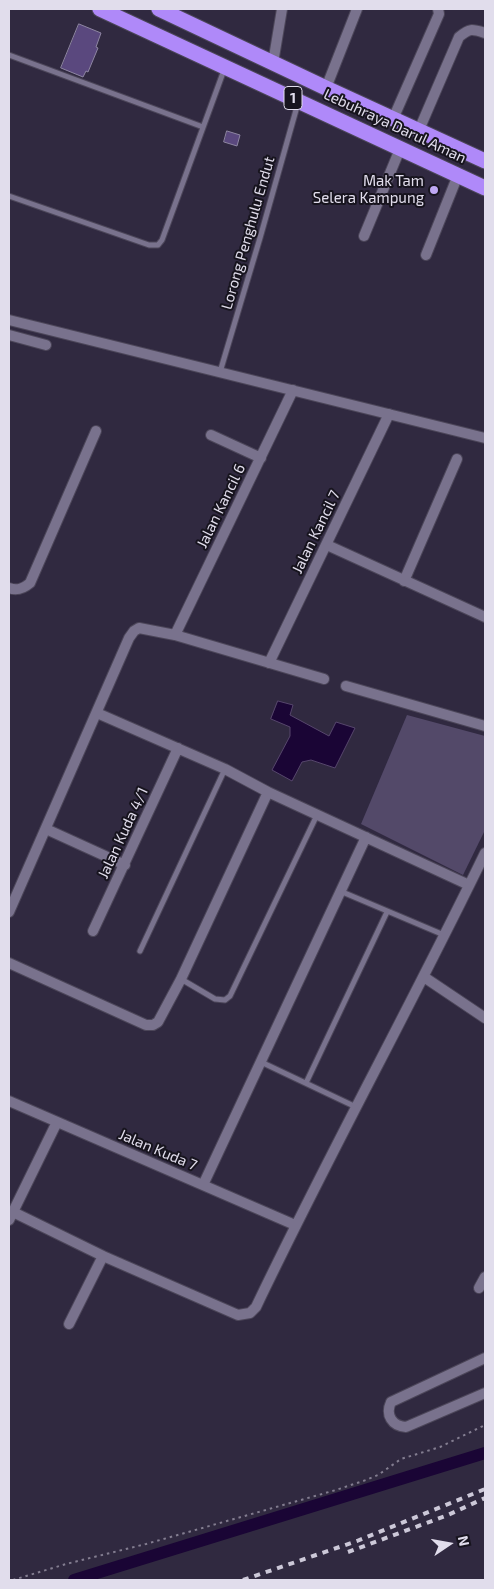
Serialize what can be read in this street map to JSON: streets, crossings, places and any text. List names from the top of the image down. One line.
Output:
{"streets":{"highway":["1","Lebuhraya Darul Aman"],"street":["Jalan Kancil 6","Jalan Kancil 7","Jalan Kuda 4/1","Jalan Kuda 7"],"lane":["Lorong Penghulu Endut"]},"crossings":[["Lebuhraya Darul Aman","Lorong Penghulu Endut"]],"places":["Mak Tam Selera Kampung"],"north":"right"}
